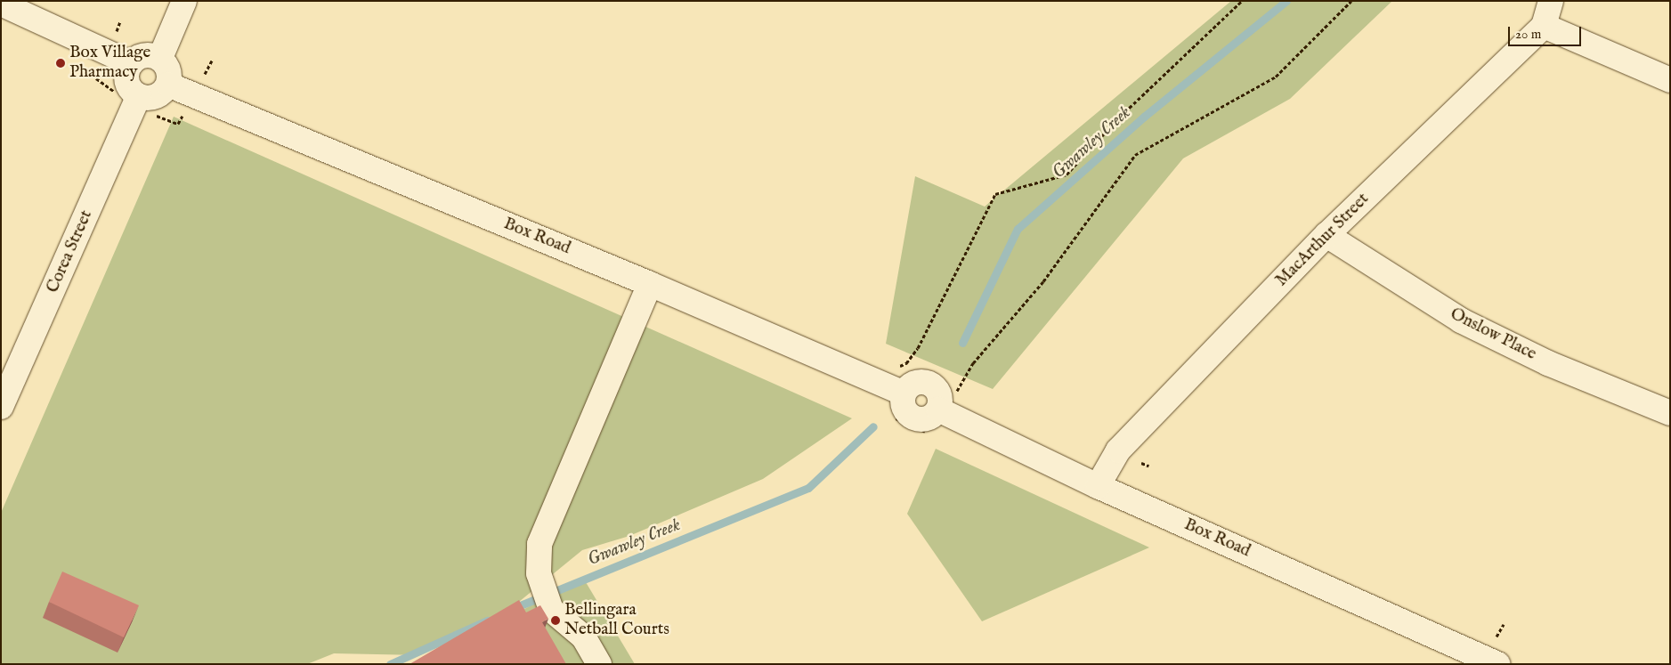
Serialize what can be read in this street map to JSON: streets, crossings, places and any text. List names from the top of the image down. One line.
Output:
{"streets":{"street":["Box Road","MacArthur Street","Corea Street","Onslow Place"]},"crossings":[["Box Road","MacArthur Street"],["Box Road","Corea Street"],["MacArthur Street","Onslow Place"]],"water":["Gwawley Creek"],"places":["Box Village Pharmacy","Bellingara Netball Courts"],"scale_bar":"20 m"}
